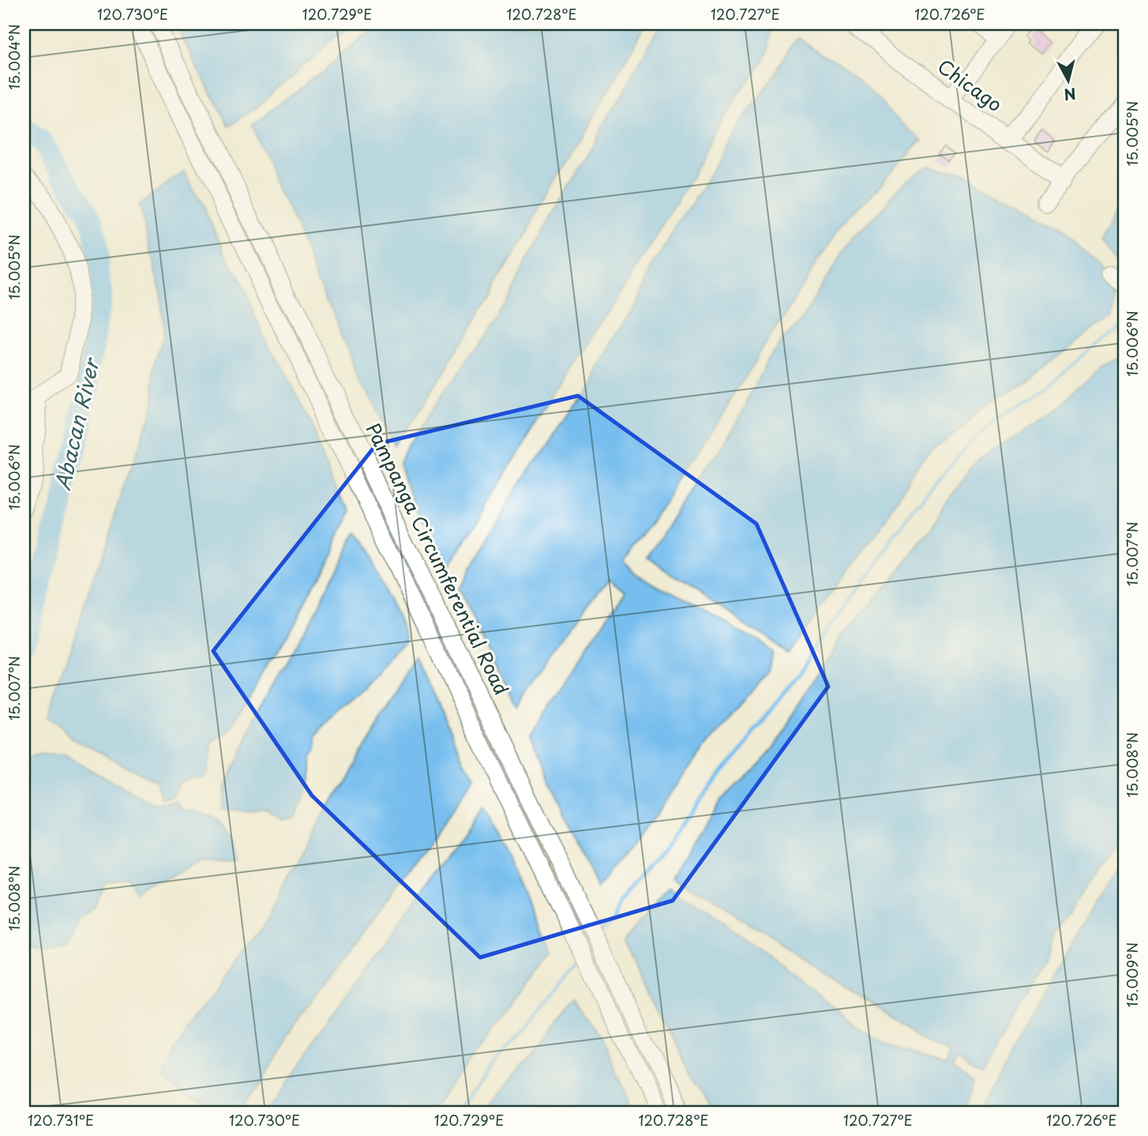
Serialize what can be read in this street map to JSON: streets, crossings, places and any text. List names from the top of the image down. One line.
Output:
{"streets":{"street":["Chicago","Pampanga Circumferential Road"]},"water":["Abacan River"],"north":"bottom","coordinates":["120.730°E","120.729°E","120.728°E","120.727°E","120.726°E","15.004°N","15.005°N","15.006°N","15.007°N","15.008°N","15.009°N","120.731°E"]}
